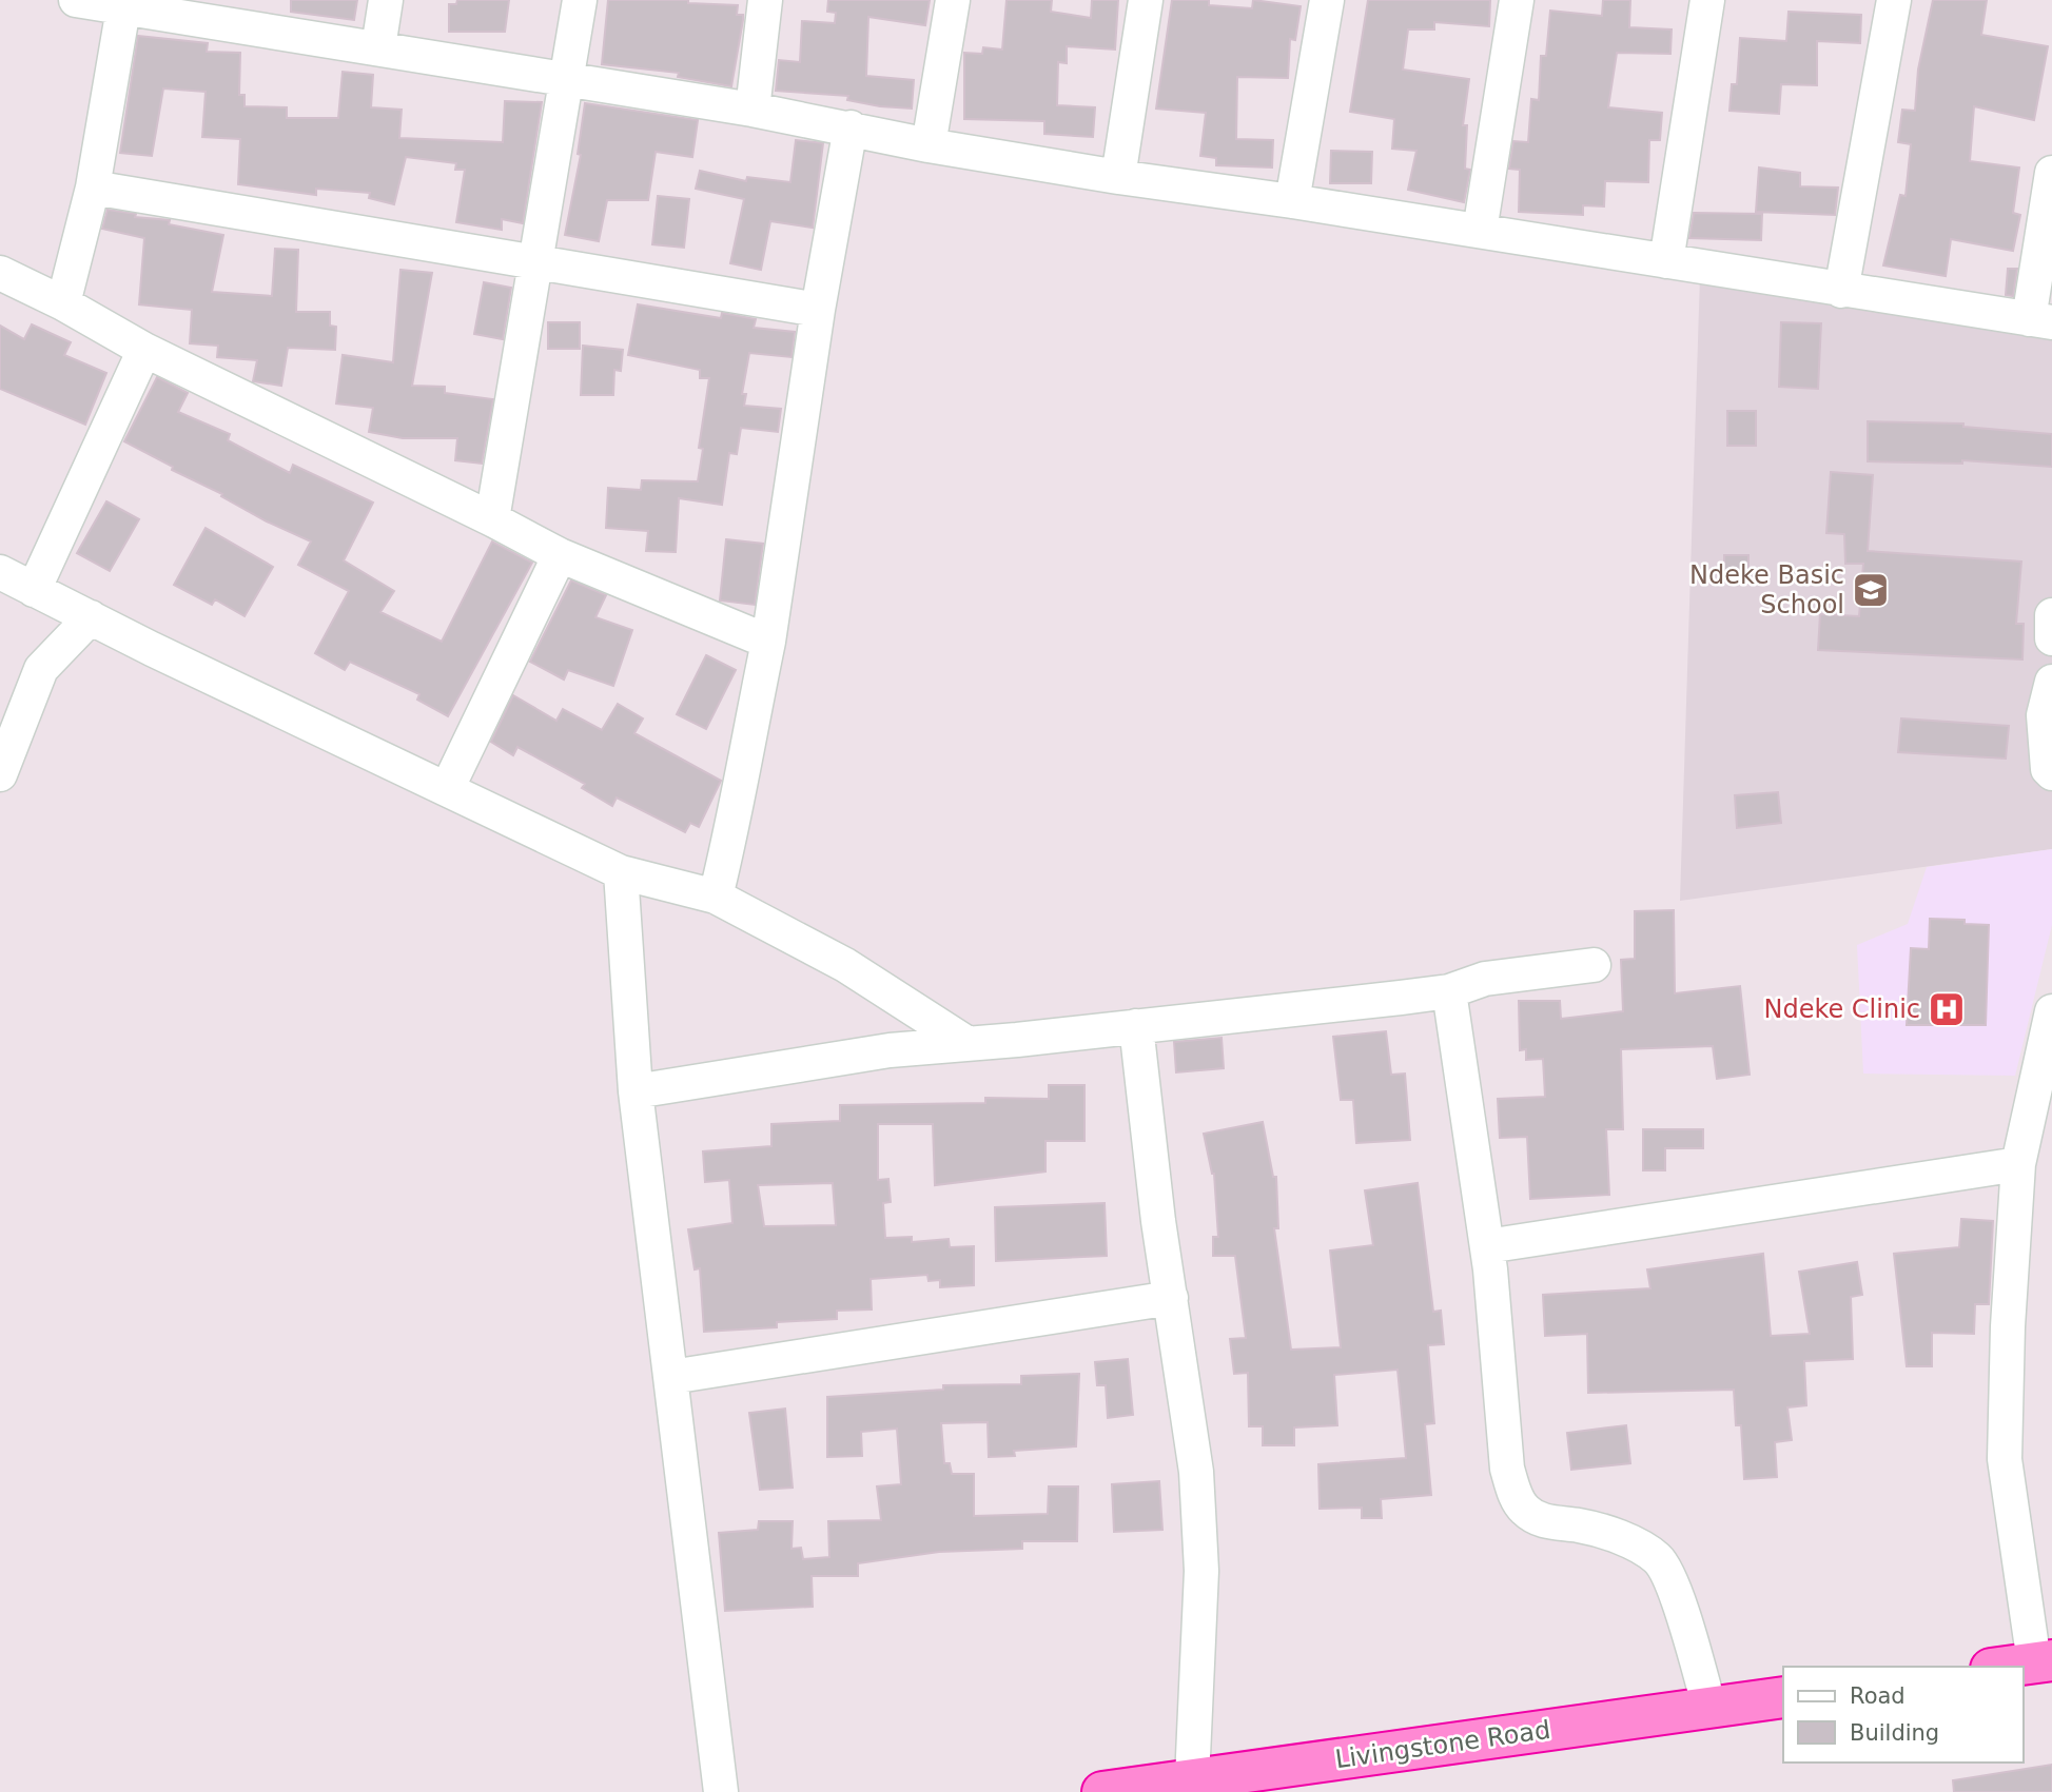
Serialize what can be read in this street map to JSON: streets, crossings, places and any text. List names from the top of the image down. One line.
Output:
{"streets":{"highway":["Livingstone Road"]},"places":{"school or university":["Ndeke Basic School"],"hospital":["Ndeke Clinic"]},"legend":["Road","Building"]}
